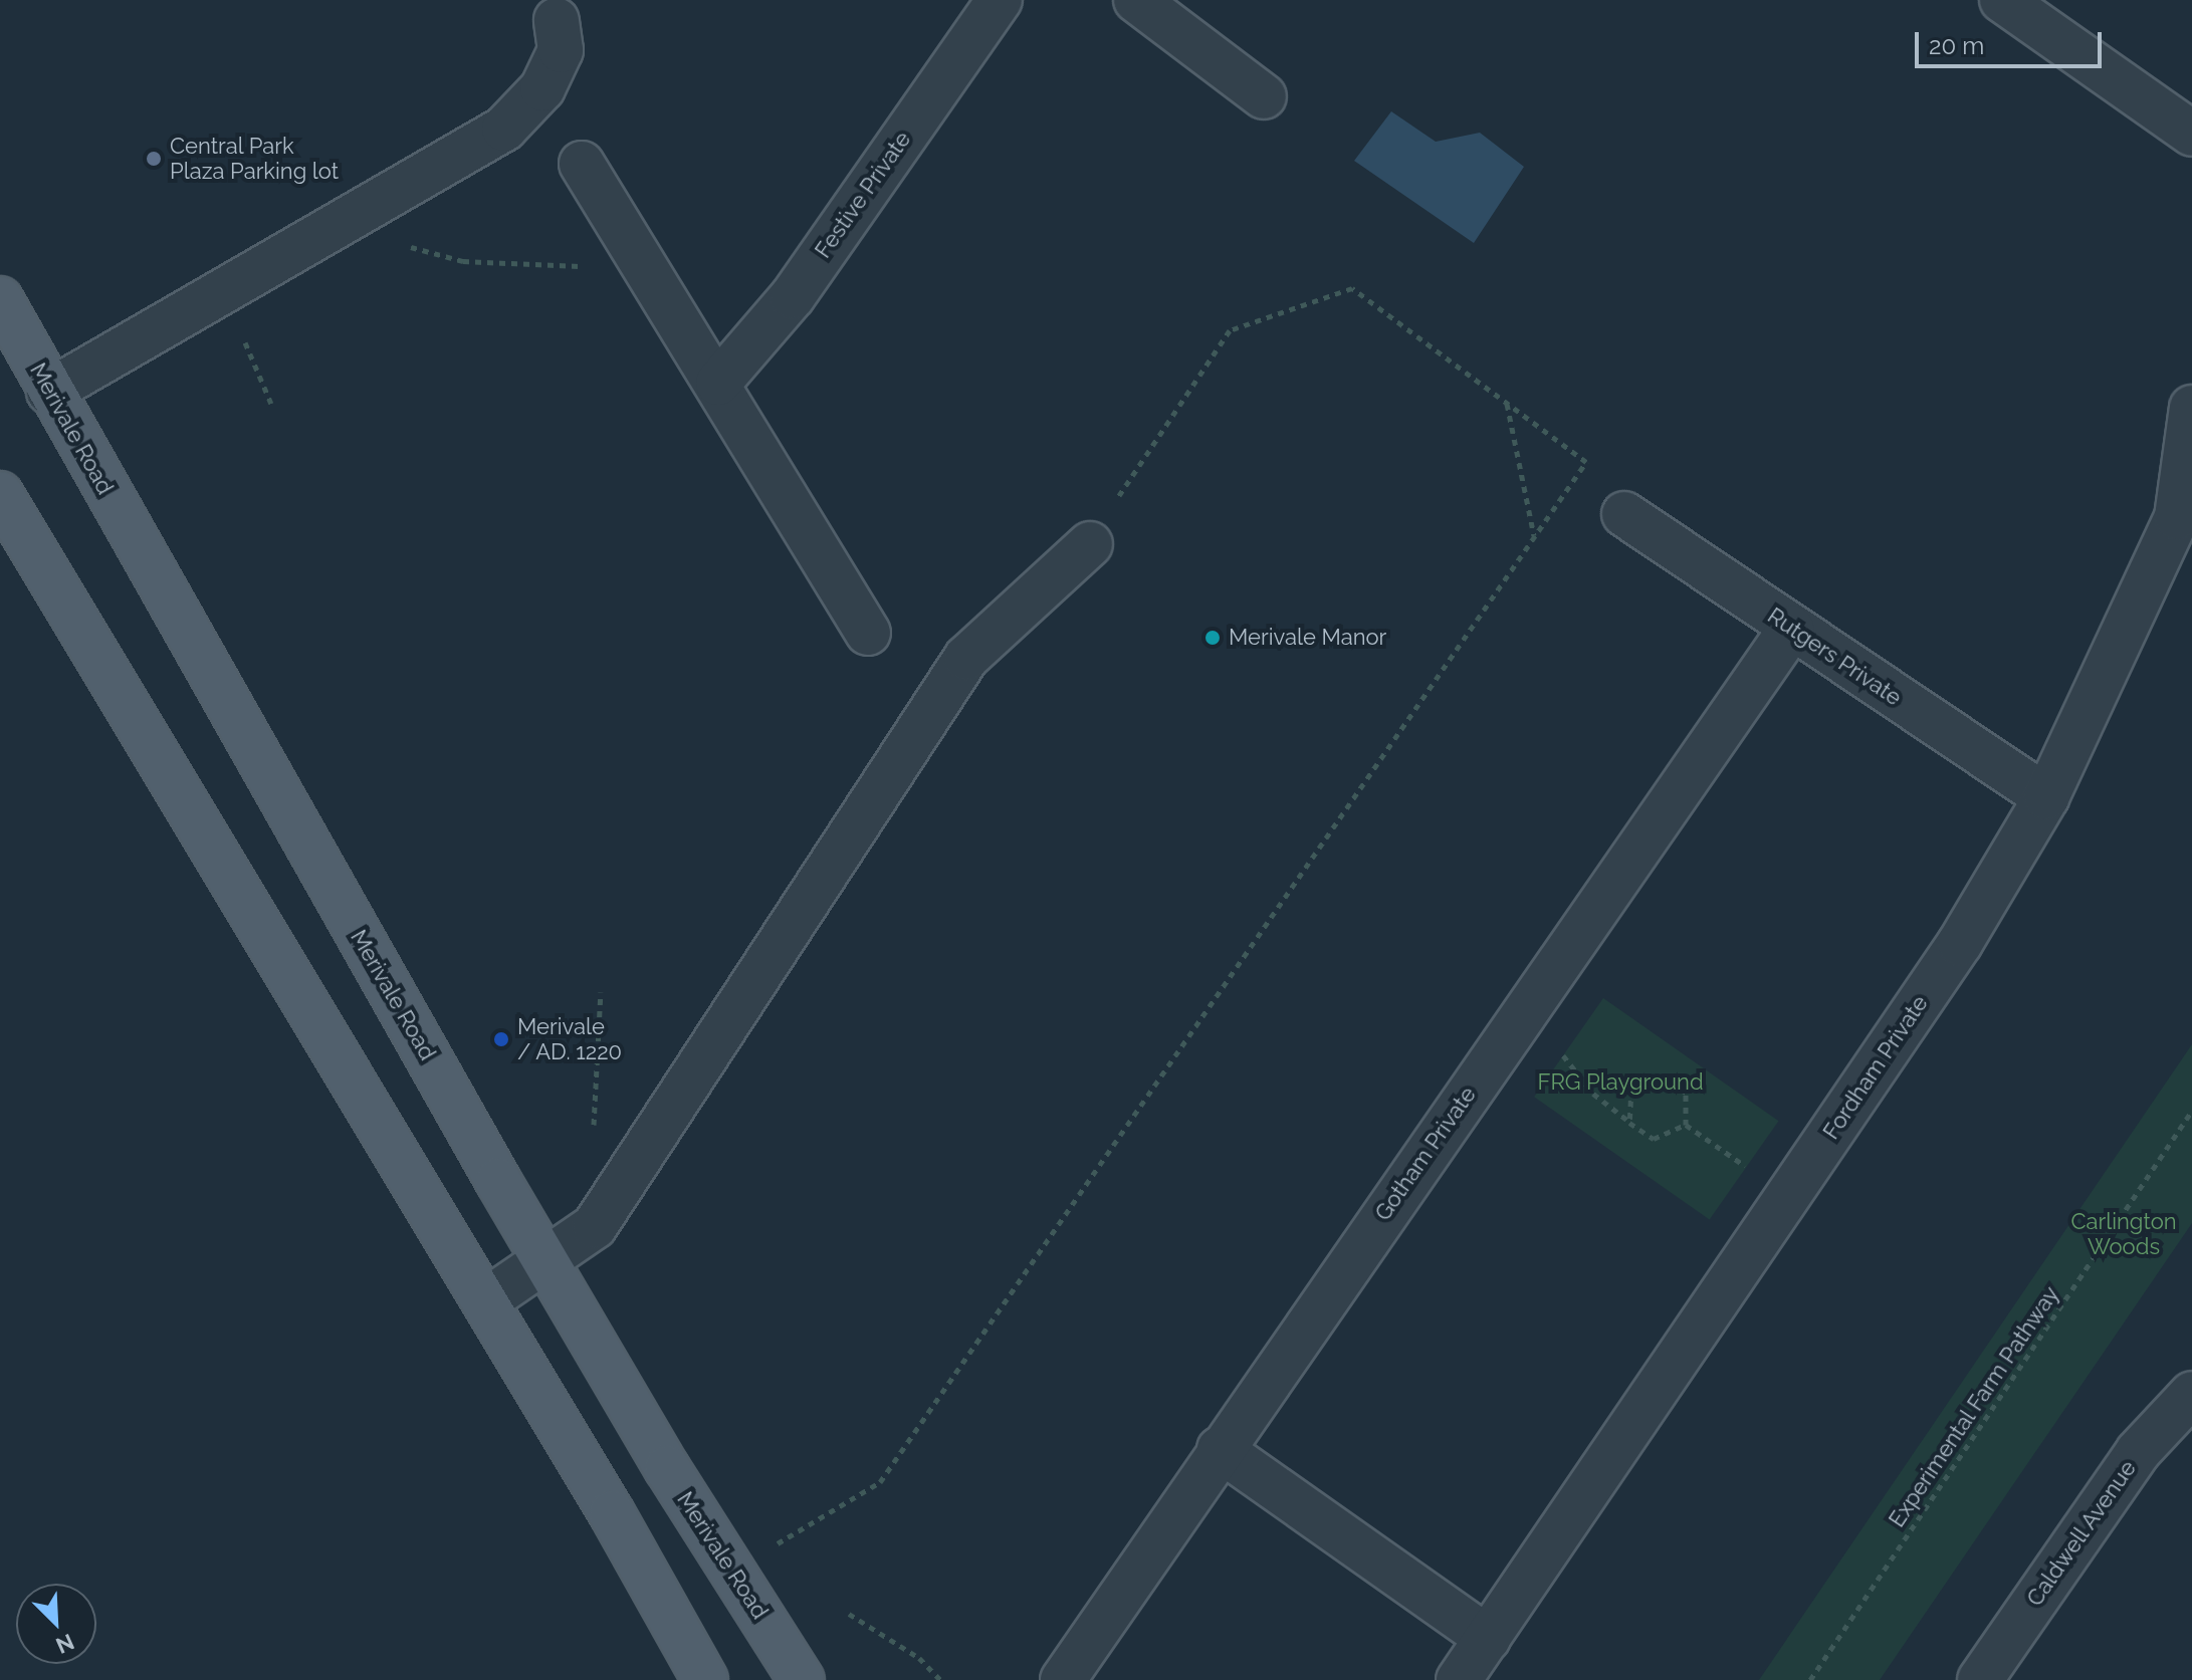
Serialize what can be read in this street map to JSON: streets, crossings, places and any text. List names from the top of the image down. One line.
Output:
{"streets":{"main road":["Merivale Road"],"street":["Festive Private","Rutgers Private","Fordham Private","Gotham Private","Caldwell Avenue"],"path":["Experimental Farm Pathway"]},"crossings":[["Rutgers Private","Fordham Private"],["Rutgers Private","Gotham Private"]],"parks":["FRG Playground","Carlington Woods"],"places":["Central Park Plaza Parking lot","Merivale Manor","Merivale / AD. 1220"],"scale_bar":"20 m","north":"bottom right"}
